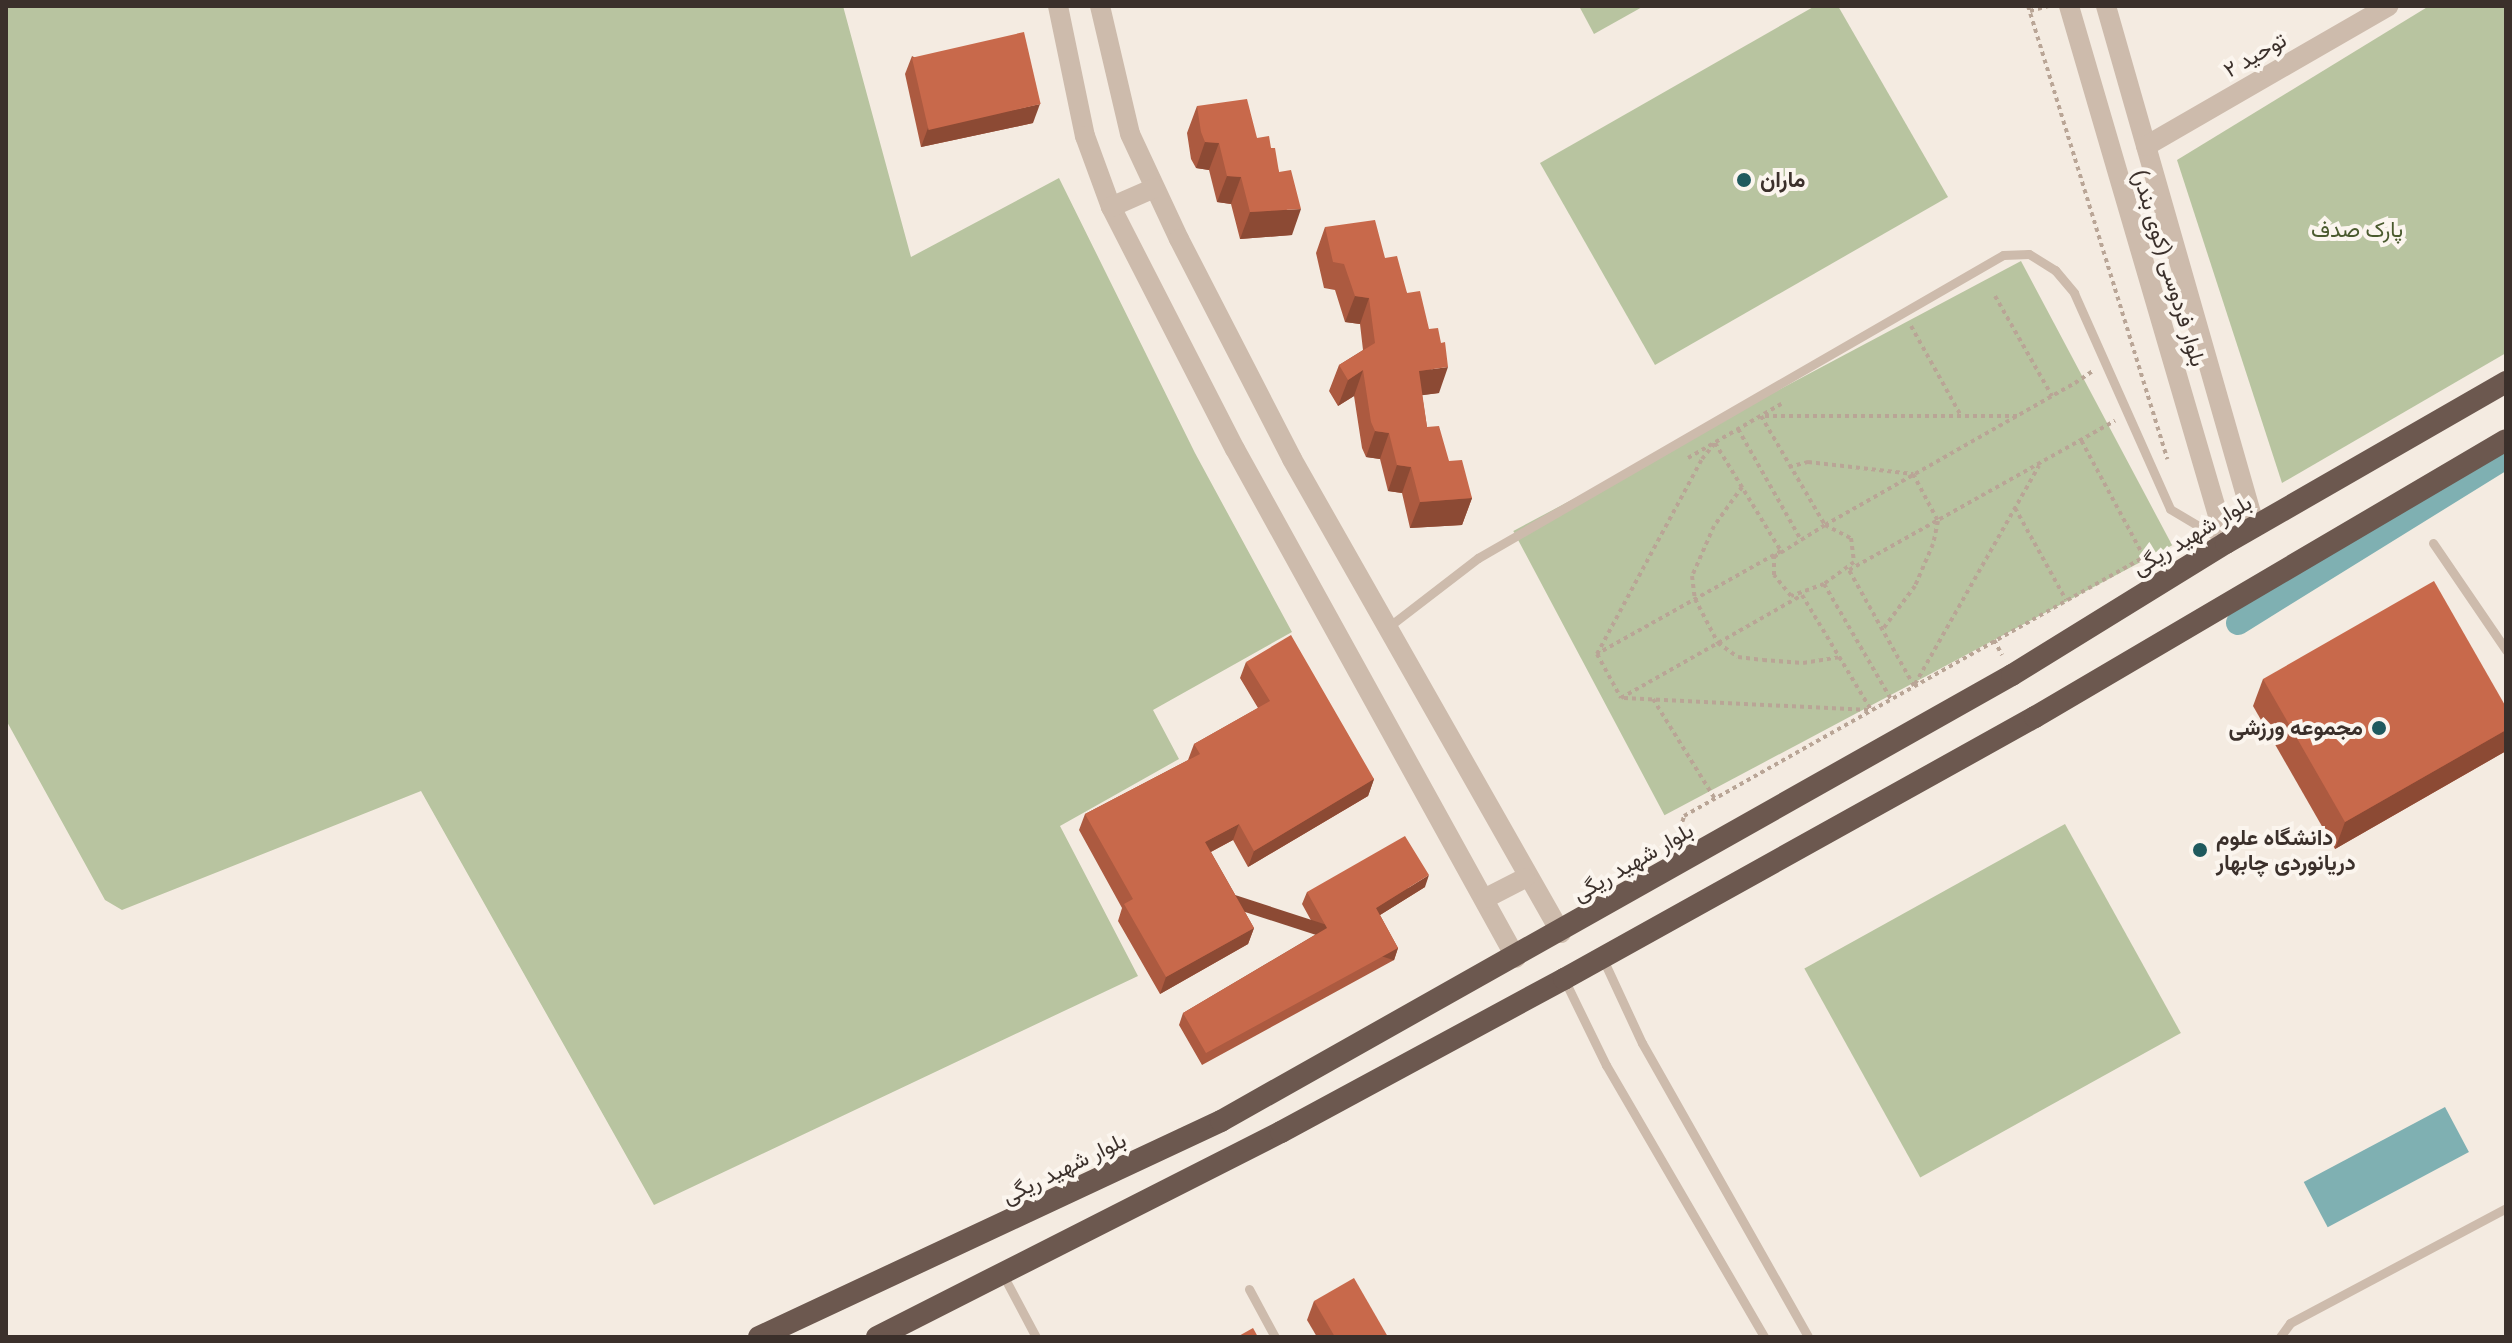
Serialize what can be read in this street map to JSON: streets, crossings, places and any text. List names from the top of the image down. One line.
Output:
{"streets":{"highway":["بلوار شهید ریگی"],"street":["توحید ۲","بلوار فردوسی (کوی بندر)"]},"crossings":[["توحید ۲","بلوار فردوسی (کوی بندر)"],["بلوار فردوسی (کوی بندر)","بلوار شهید ریگی"]],"parks":["پارک صدف"],"places":["ماران","مجموعه ورزشی","دانشگاه علوم دریانوردی چابهار"]}
